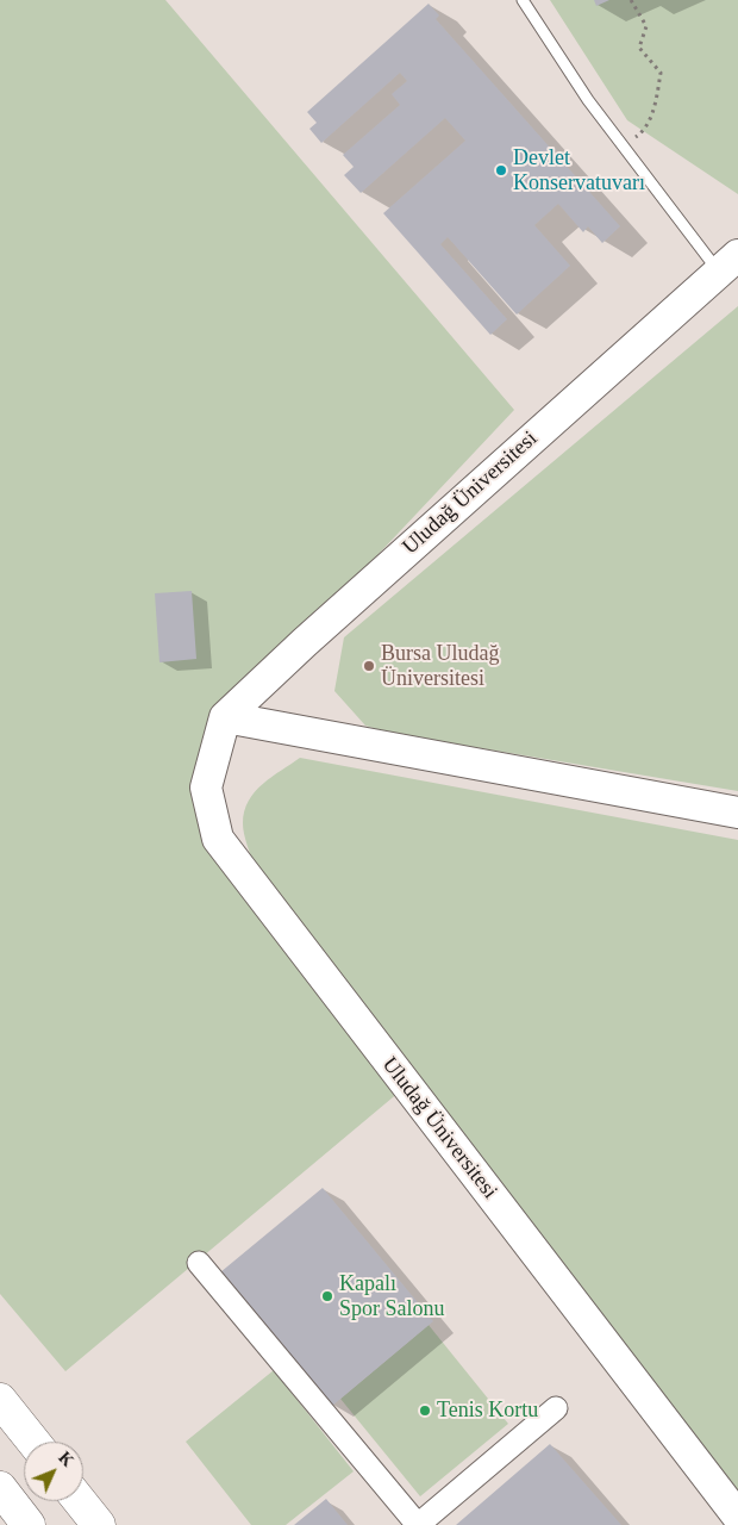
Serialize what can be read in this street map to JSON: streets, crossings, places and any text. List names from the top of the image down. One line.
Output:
{"streets":{"main road":["Uludağ Üniversitesi"]},"places":["Devlet Konservatuvarı","Bursa Uludağ Üniversitesi","Kapalı Spor Salonu","Tenis Kortu"],"north":"top right"}
